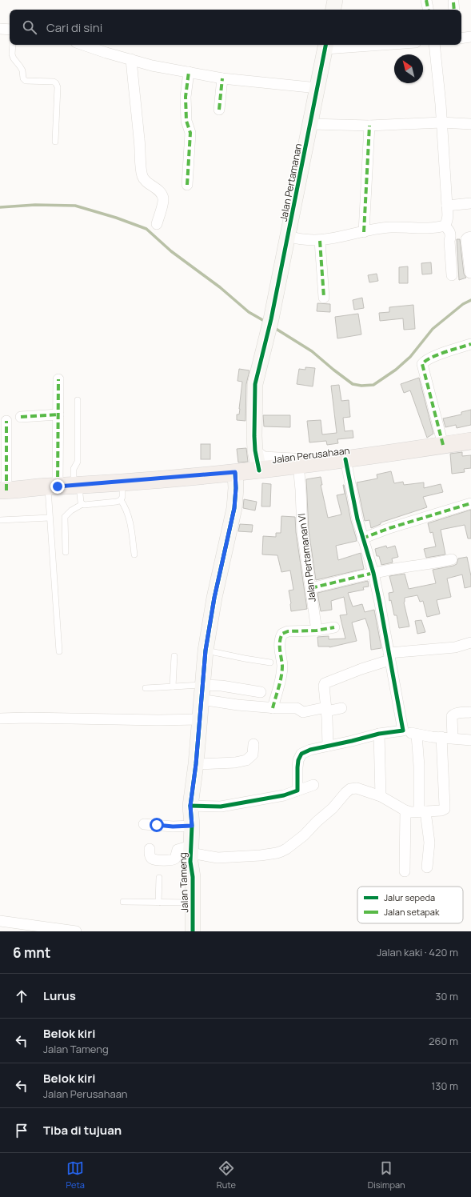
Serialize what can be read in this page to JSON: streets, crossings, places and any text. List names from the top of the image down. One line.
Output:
{"streets":{"main road":["Jalan Perusahaan"],"street":["Jalan Pertamanan","Jalan Pertamanan VI","Jalan Tameng"]},"crossings":[["Jalan Pertamanan","Jalan Perusahaan"],["Jalan Perusahaan","Jalan Pertamanan VI"],["Jalan Perusahaan","Jalan Tameng"]],"legend":["Jalur sepeda","Jalan setapak"],"north":"top left","page":{"search":"Cari di sini","heading":["6 mnt","Jalan kaki · 420 m"],"list":[["Lurus","30 m"],["Belok kiri","Jalan Tameng","260 m"],["Belok kiri","Jalan Perusahaan","130 m"],"Tiba di tujuan"],"nav":["Peta","Rute","Disimpan"]}}
